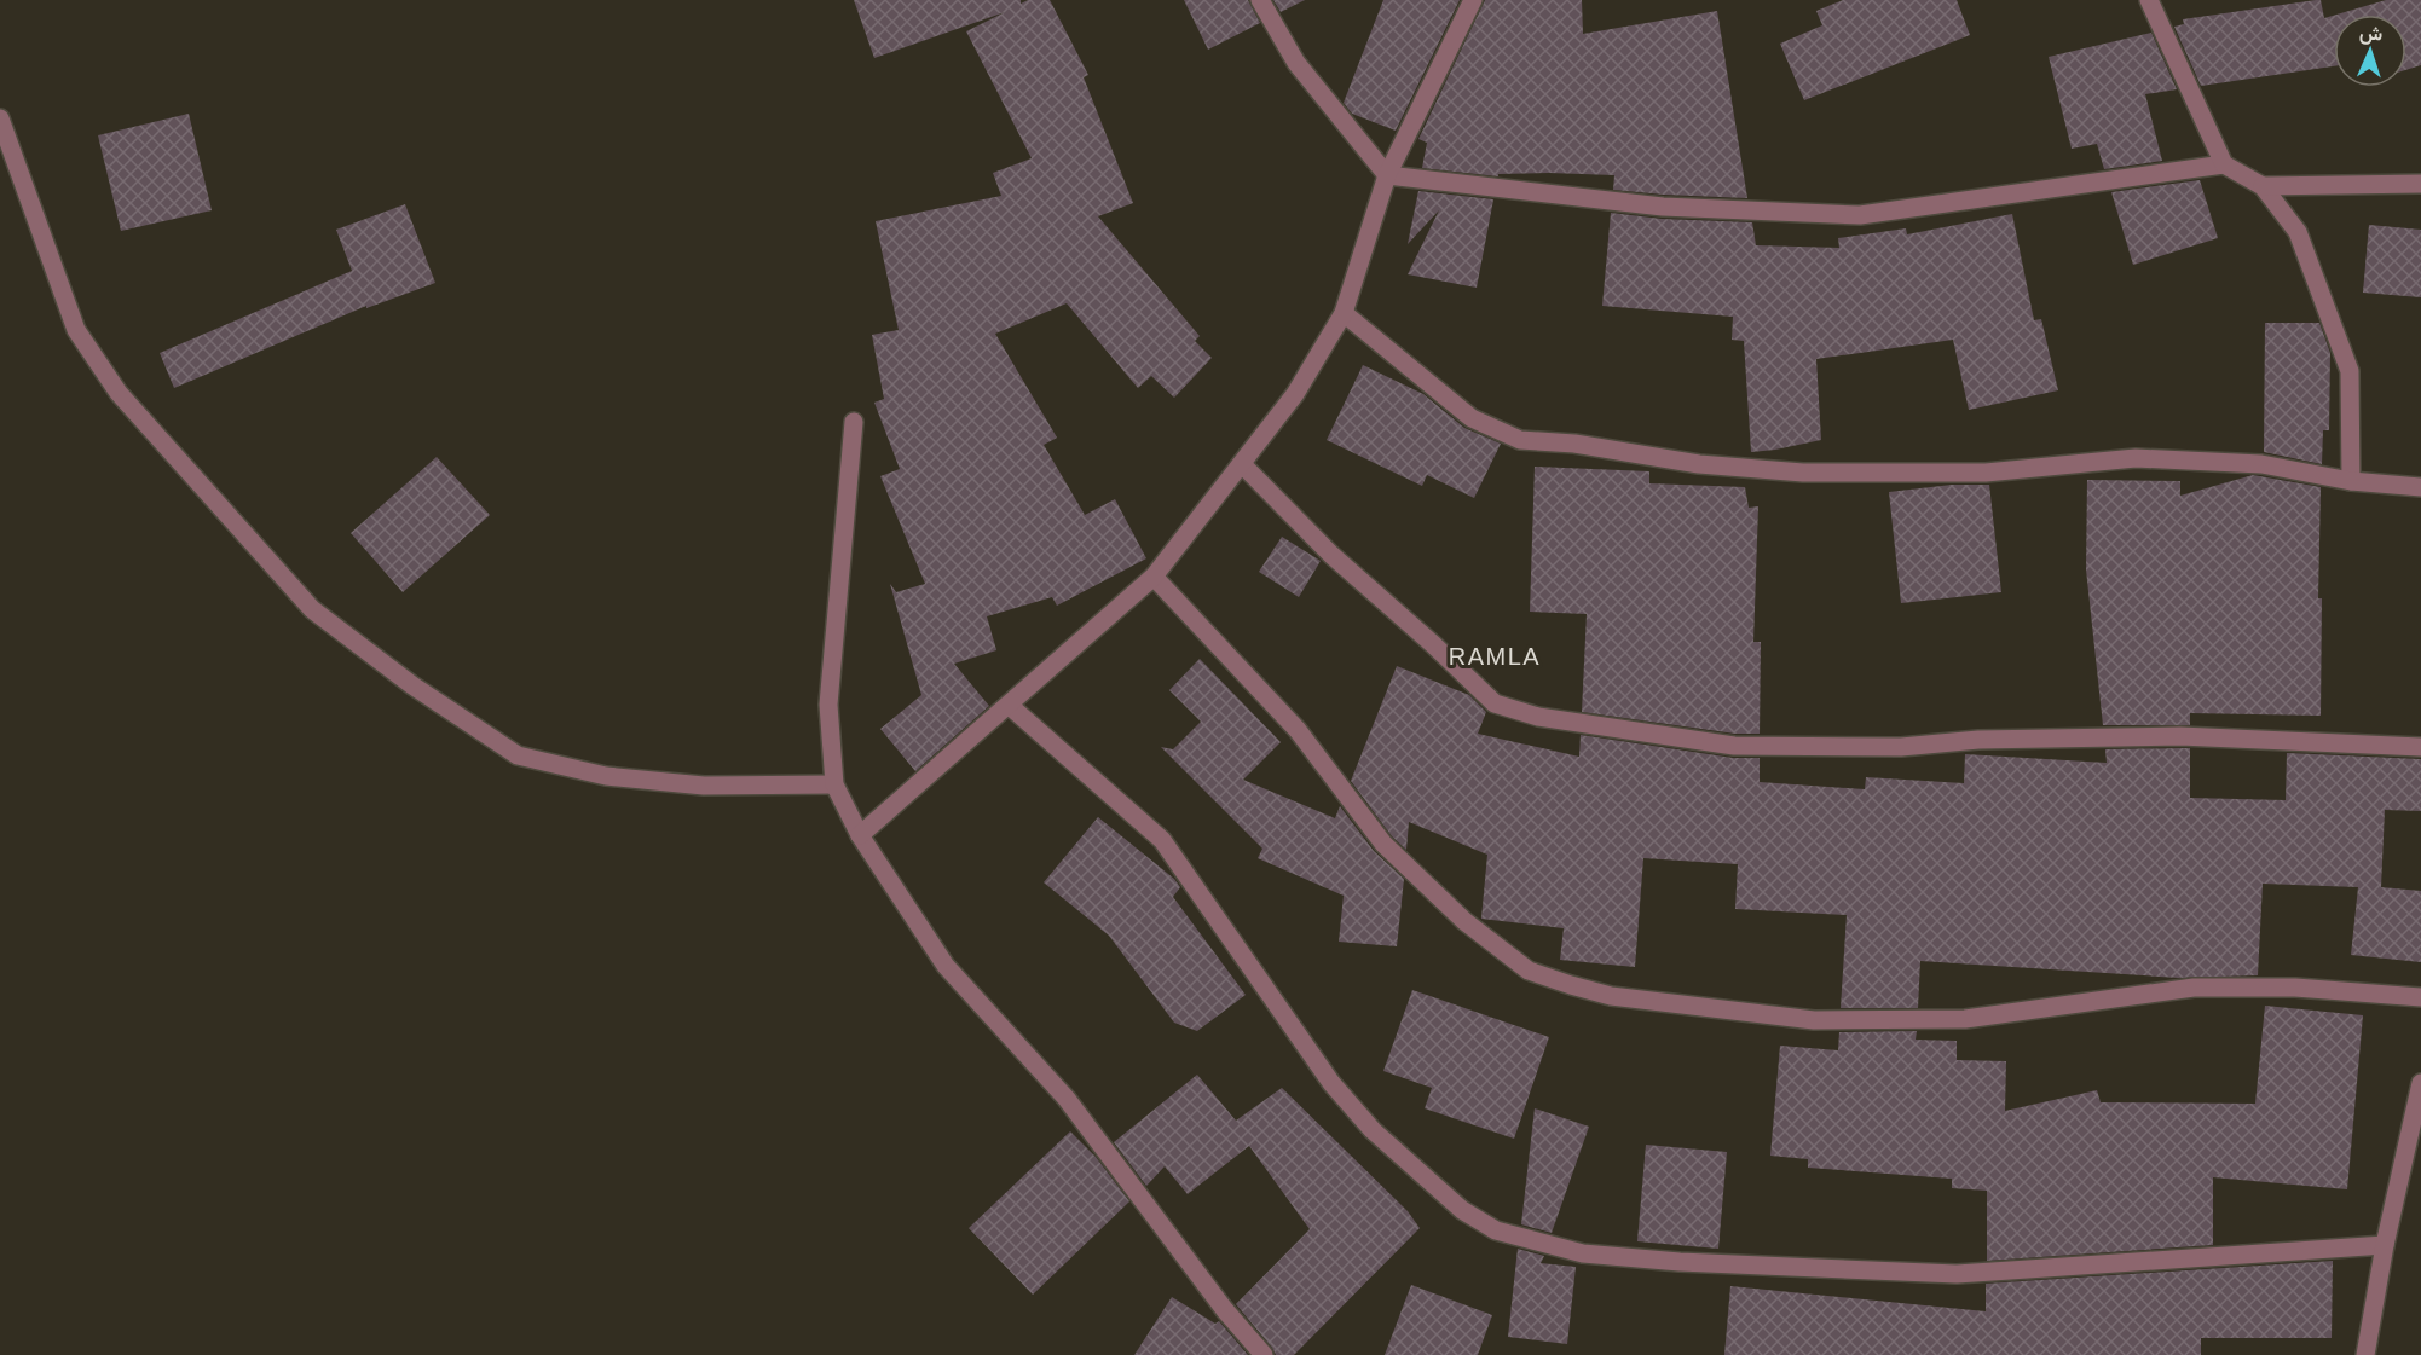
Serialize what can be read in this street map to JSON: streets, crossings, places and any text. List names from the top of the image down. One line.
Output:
{"districts":["RAMLA"],"north":"top"}
